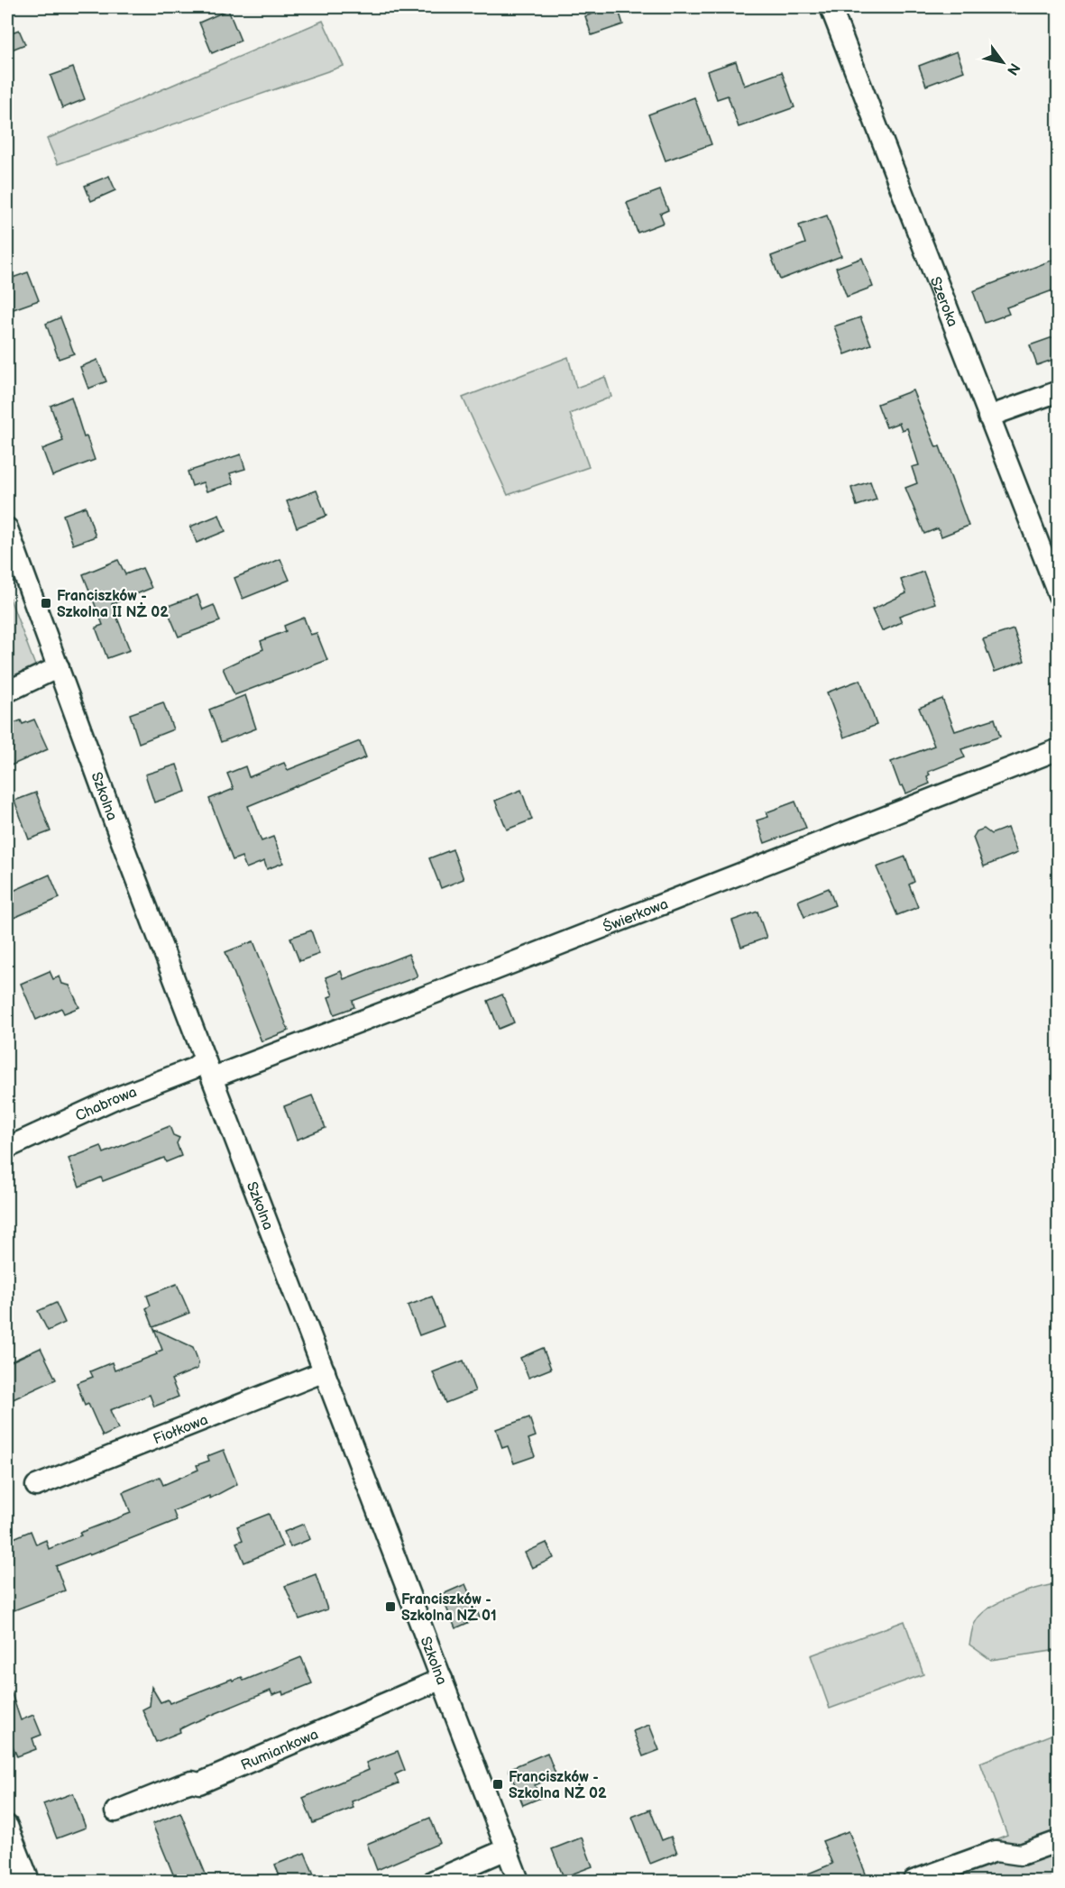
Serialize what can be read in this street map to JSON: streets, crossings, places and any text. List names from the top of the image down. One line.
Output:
{"streets":{"street":["Szeroka","Szkolna","Świerkowa","Chabrowa","Fiołkowa","Rumiankowa"]},"crossings":[["Szkolna","Świerkowa"],["Szkolna","Chabrowa"],["Szkolna","Fiołkowa"],["Szkolna","Rumiankowa"],["Świerkowa","Chabrowa"]],"places":{"transit":["Franciszków - Szkolna II NŻ 02","Franciszków - Szkolna NŻ 01","Franciszków - Szkolna NŻ 02"]},"north":"bottom right"}
